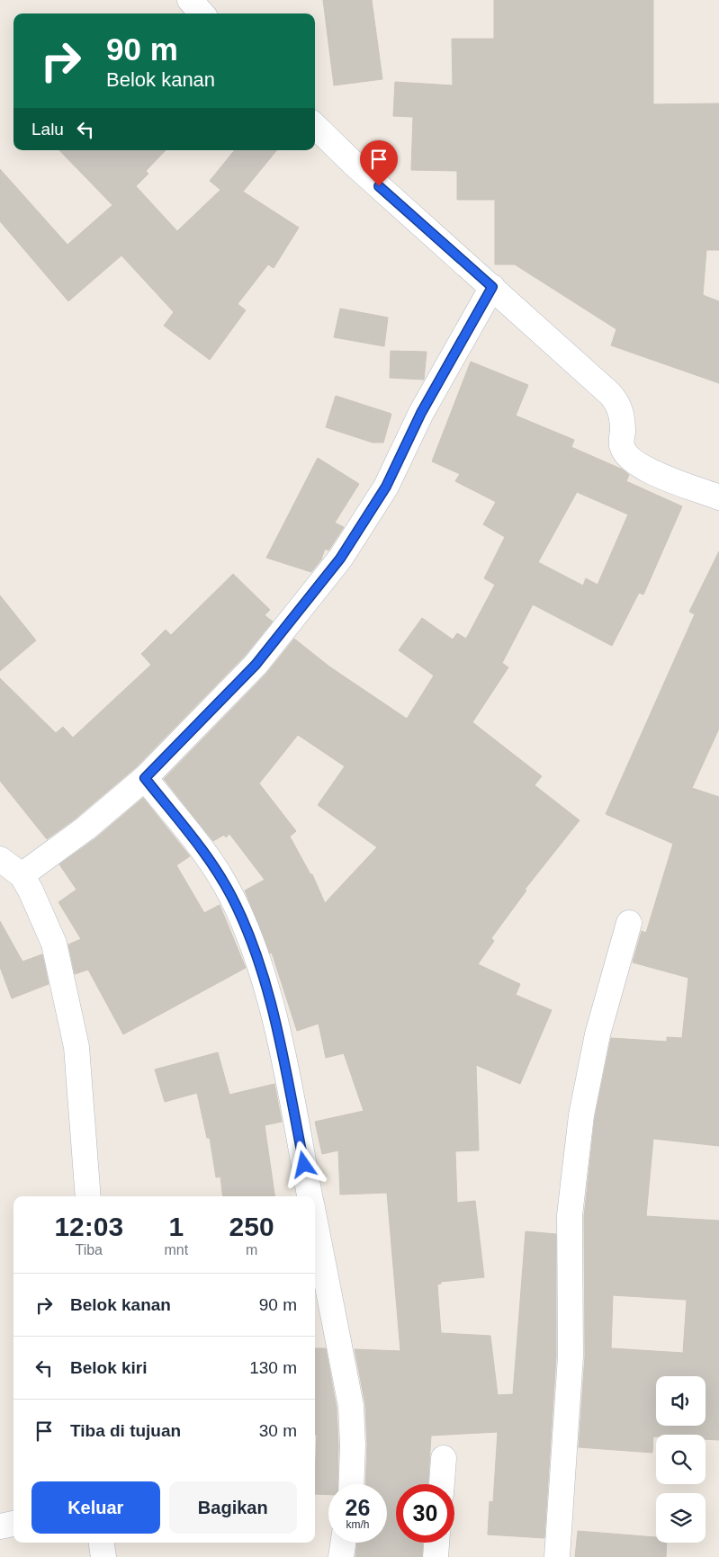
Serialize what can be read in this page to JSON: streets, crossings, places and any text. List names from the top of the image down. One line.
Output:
{"page":{"turn":["90 m","Belok kanan"],"then":"Lalu","eta":["12:03","Tiba","1","mnt","250","m"],"list":[{"name":"Belok kanan","value":"90 m"},{"name":"Belok kiri","value":"130 m"},{"name":"Tiba di tujuan","value":"30 m"}],"buttons":["Keluar","Bagikan"],"speed":"26 km/h","limit":"30"}}
